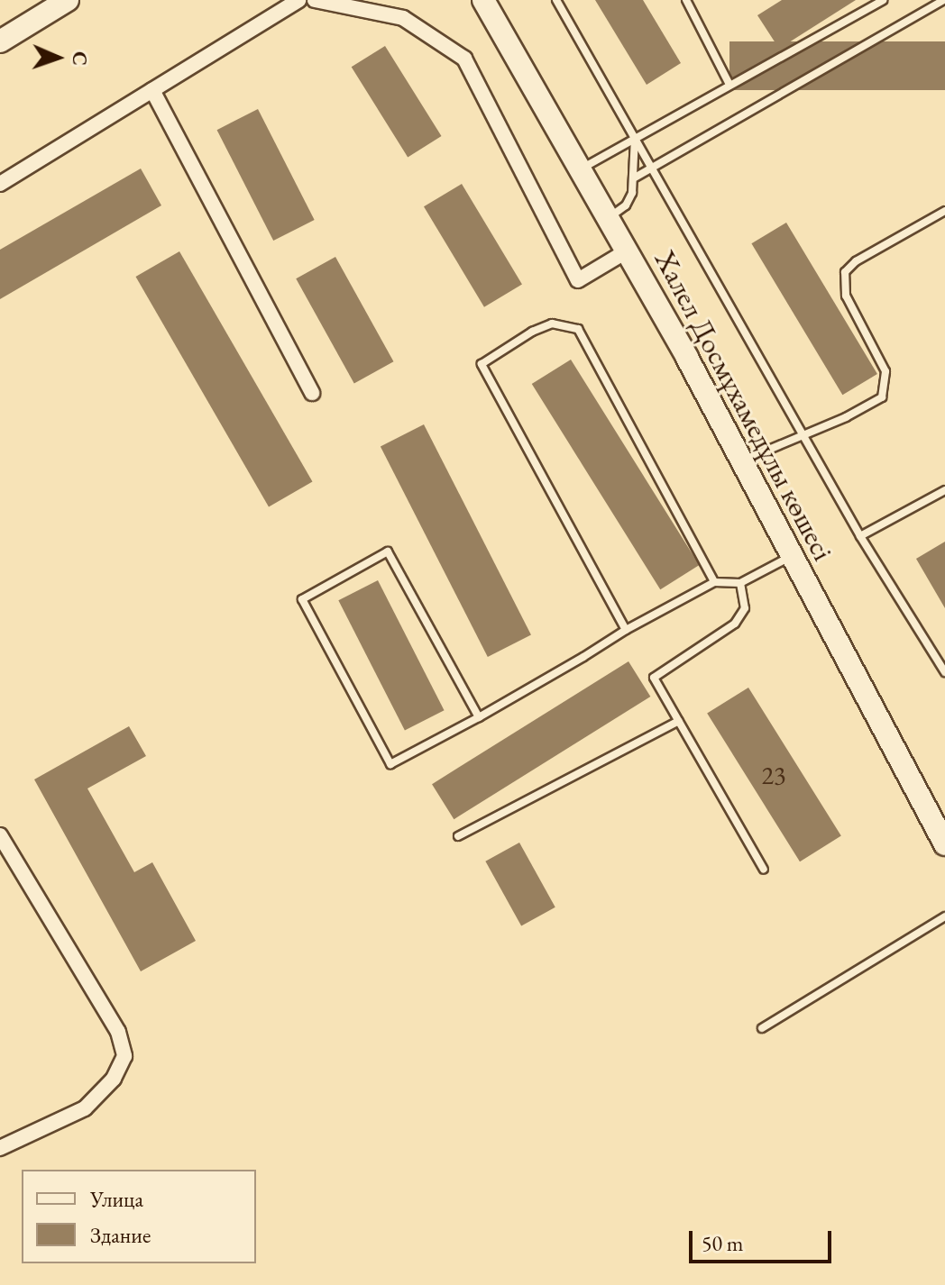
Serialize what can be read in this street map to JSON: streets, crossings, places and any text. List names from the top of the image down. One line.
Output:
{"streets":{"street":["Халел Досмұхамедұлы көшесі"]},"house_numbers":["23"],"legend":["Улица","Здание"],"scale_bar":"50 m","north":"right"}
